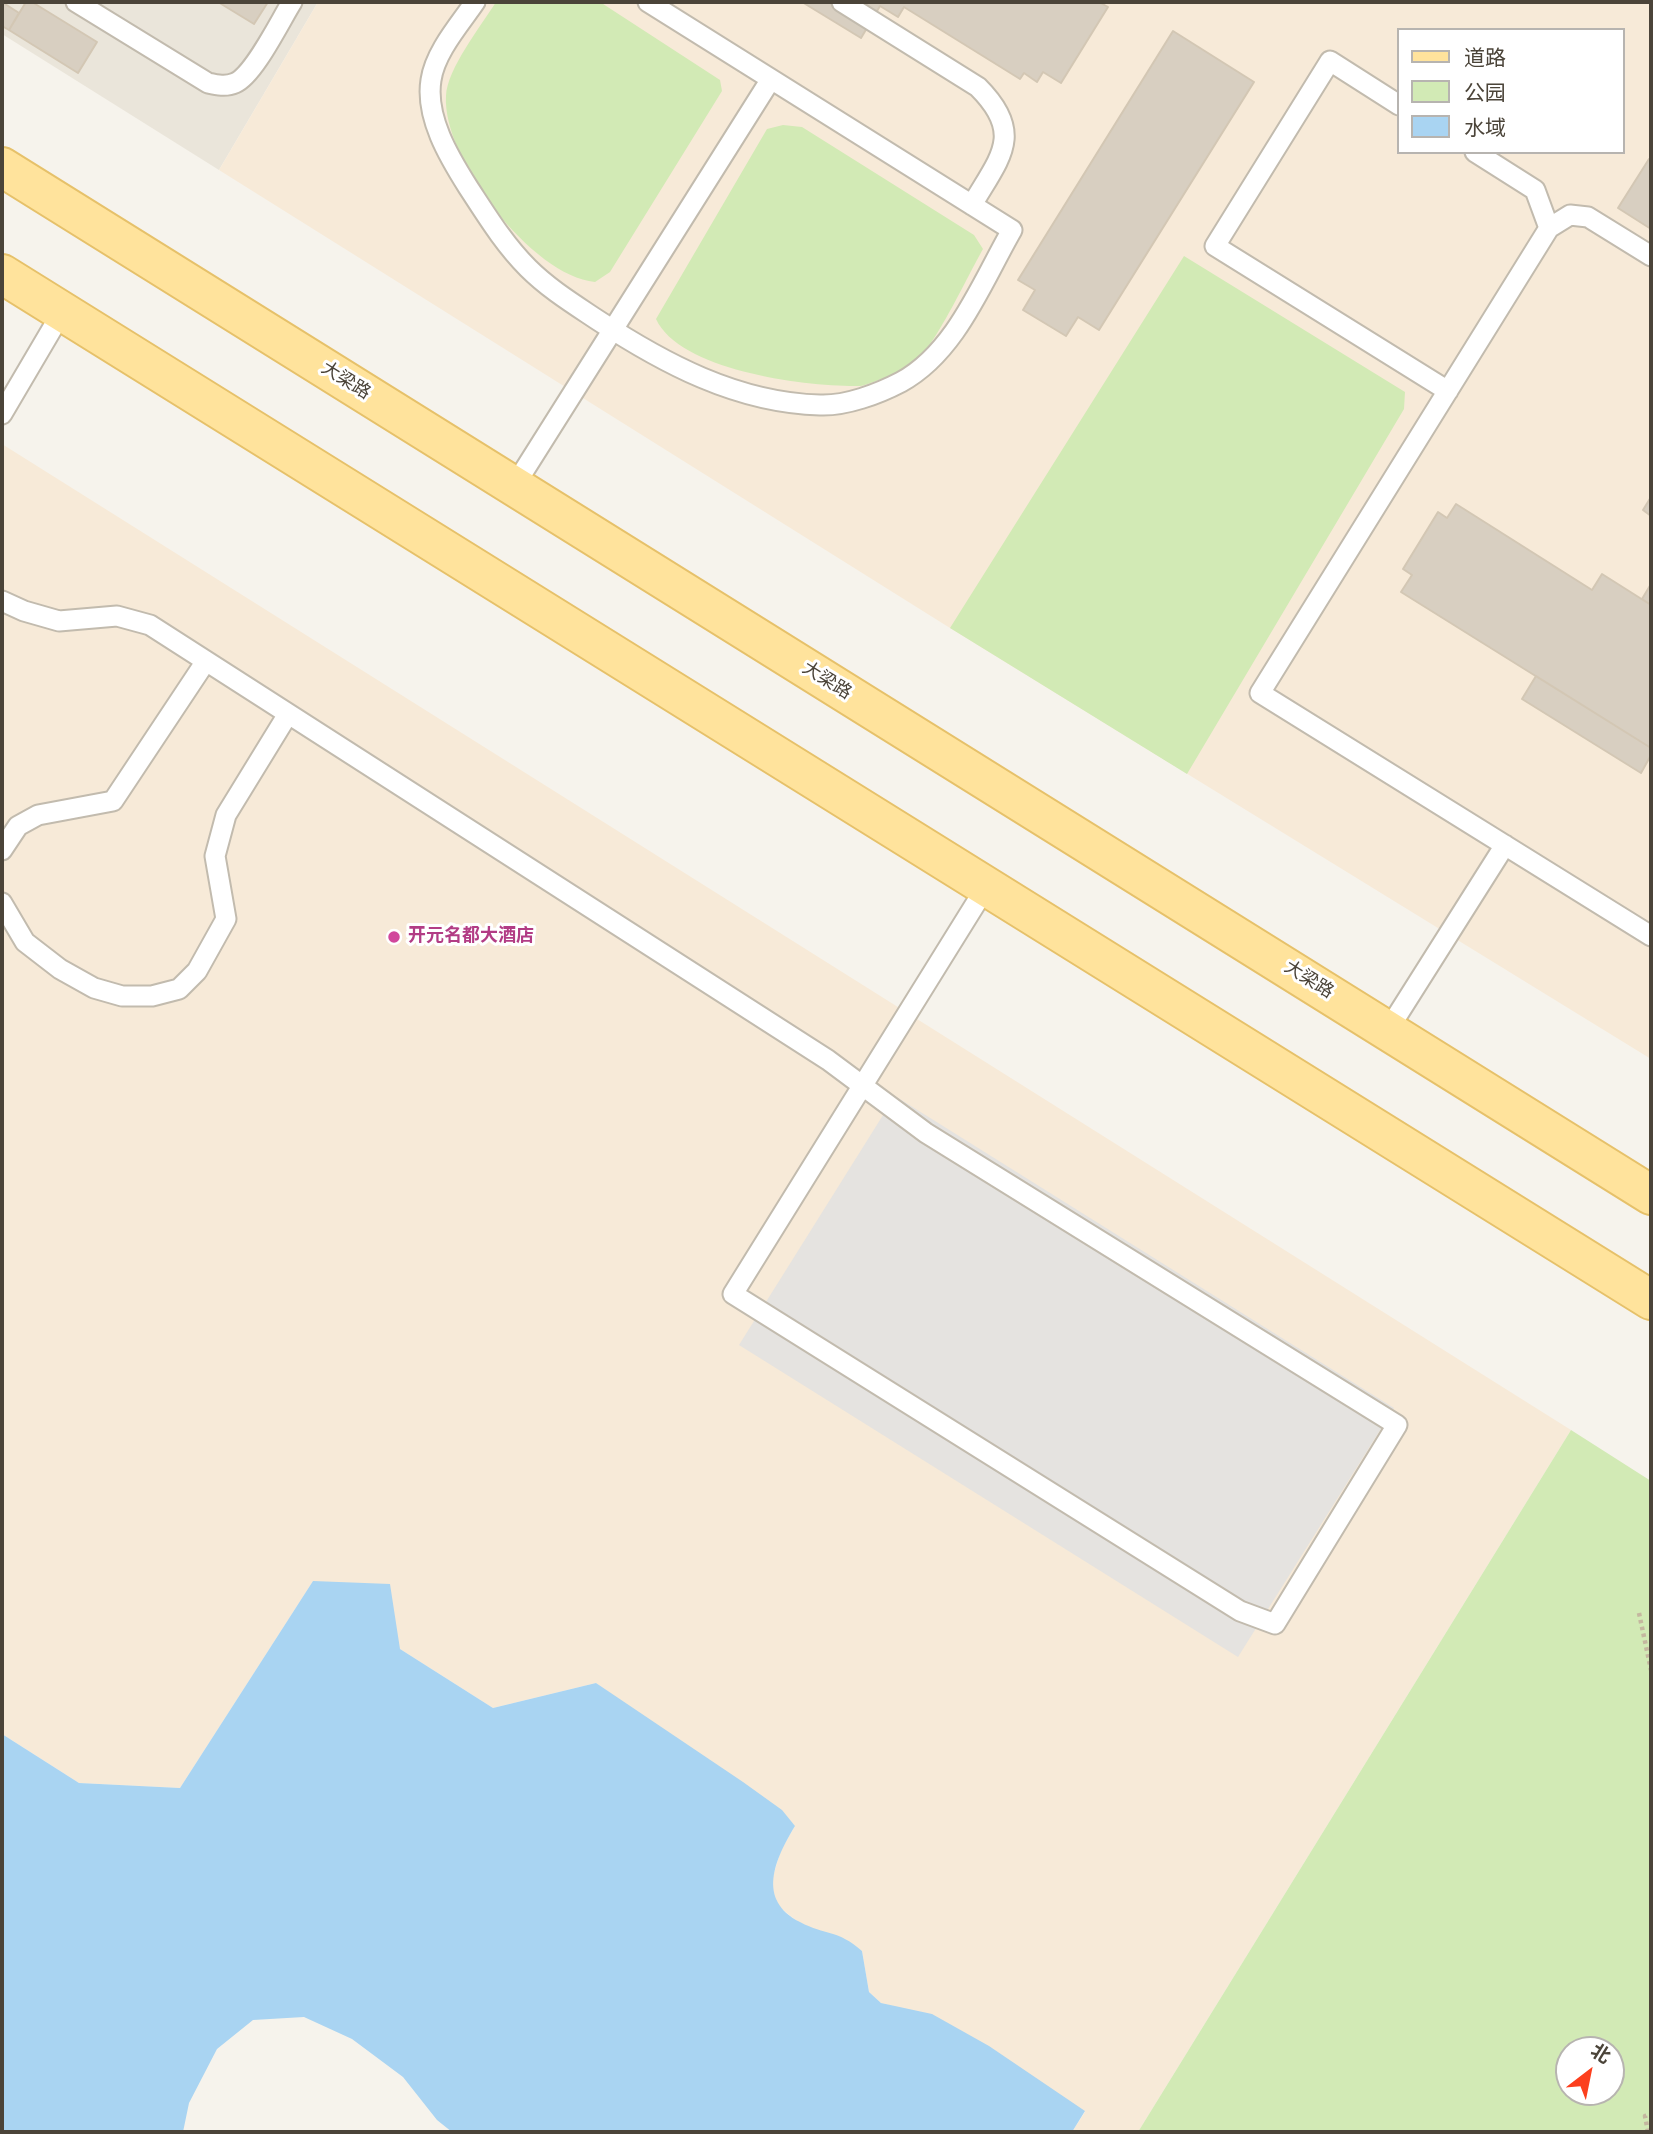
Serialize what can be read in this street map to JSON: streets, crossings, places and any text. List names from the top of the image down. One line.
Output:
{"streets":{"main road":["大梁路"]},"places":["开元名都大酒店"],"legend":["道路","公园","水域"],"north":"top right"}
